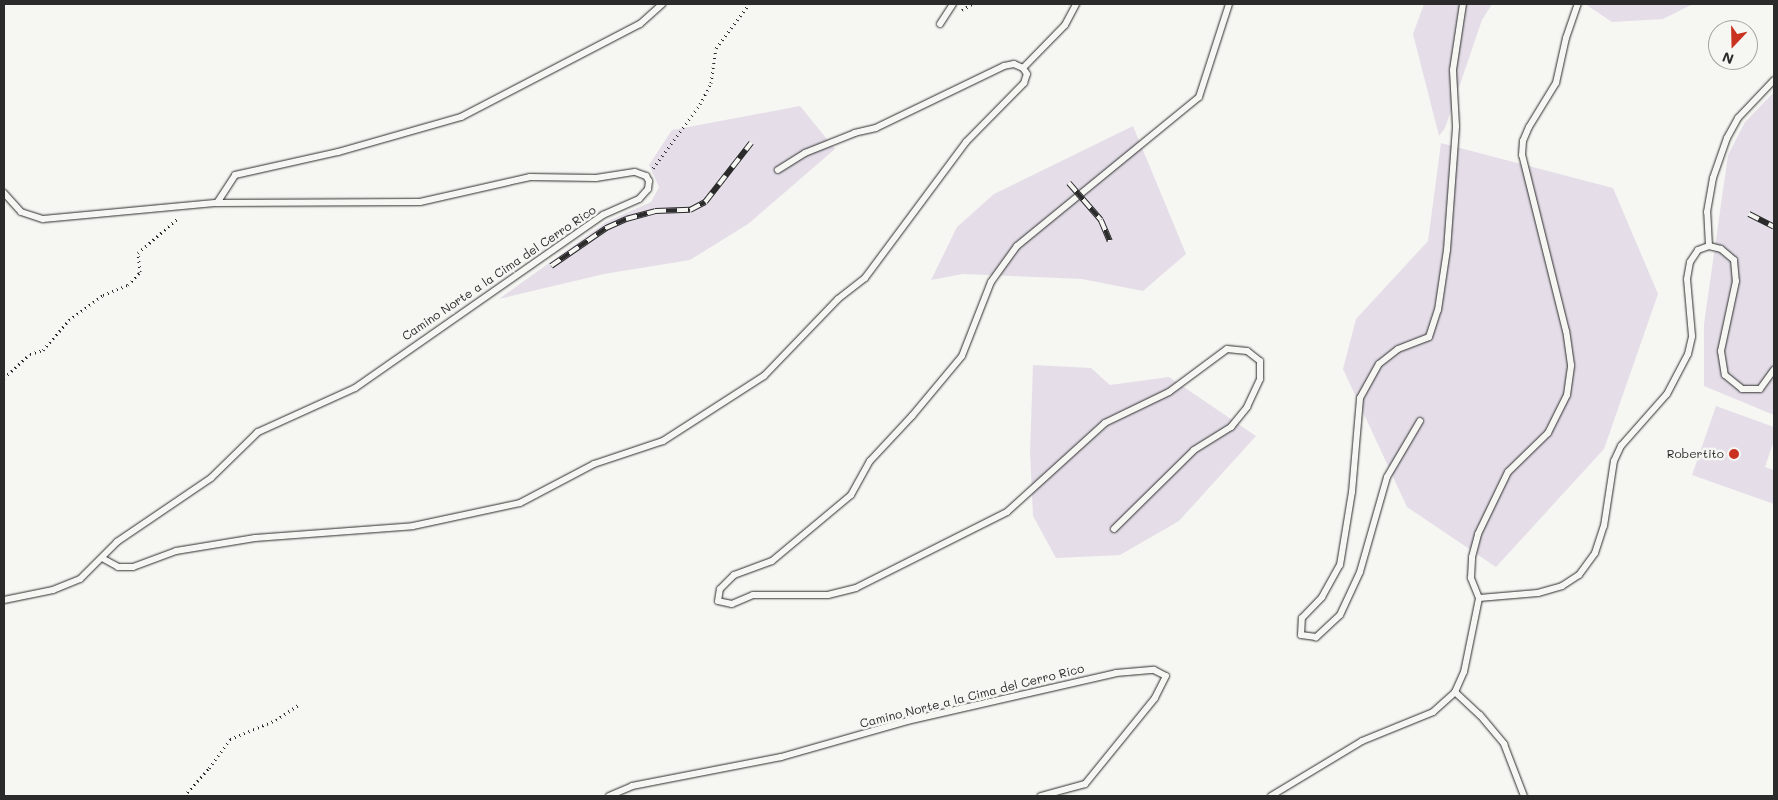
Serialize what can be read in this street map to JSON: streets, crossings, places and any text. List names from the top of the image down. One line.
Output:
{"streets":{"lane":["Camino Norte a la Cima del Cerro Rico"]},"places":["Robertito"],"north":"bottom"}
